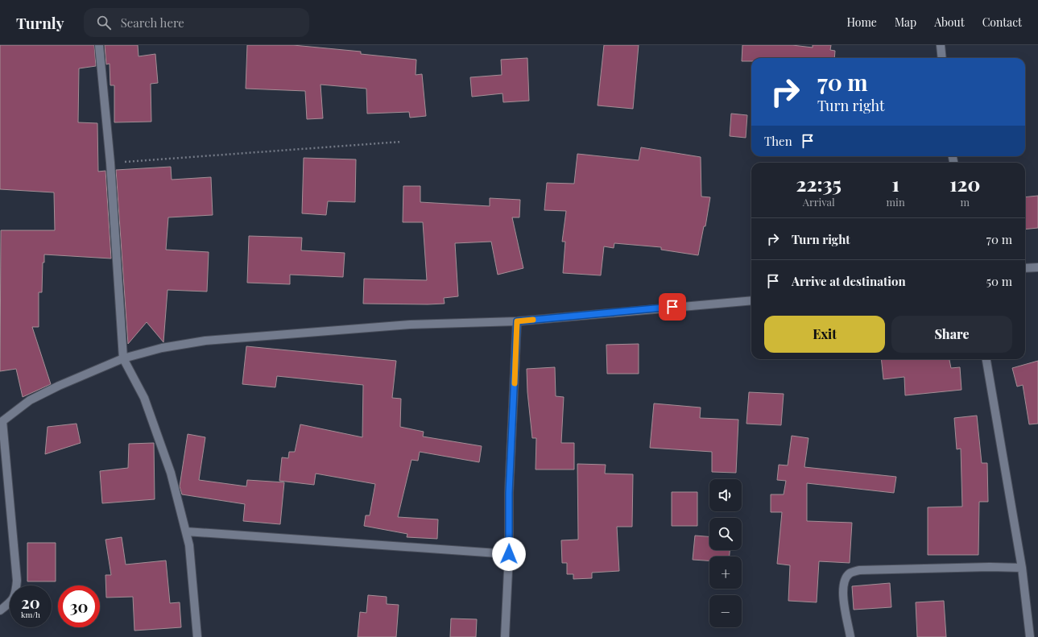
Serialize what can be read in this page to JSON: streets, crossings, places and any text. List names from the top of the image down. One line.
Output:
{"page":{"header":"Turnly","search":"Search here","nav":["Home","Map","About","Contact"],"turn":["70 m","Turn right"],"then":"Then","eta":["22:35","Arrival","1","min","120","m"],"list":[{"name":"Turn right","value":"70 m"},{"name":"Arrive at destination","value":"50 m"}],"buttons":["Exit","Share"],"map_buttons":["+","−"],"speed":"20 km/h","limit":"30"}}
